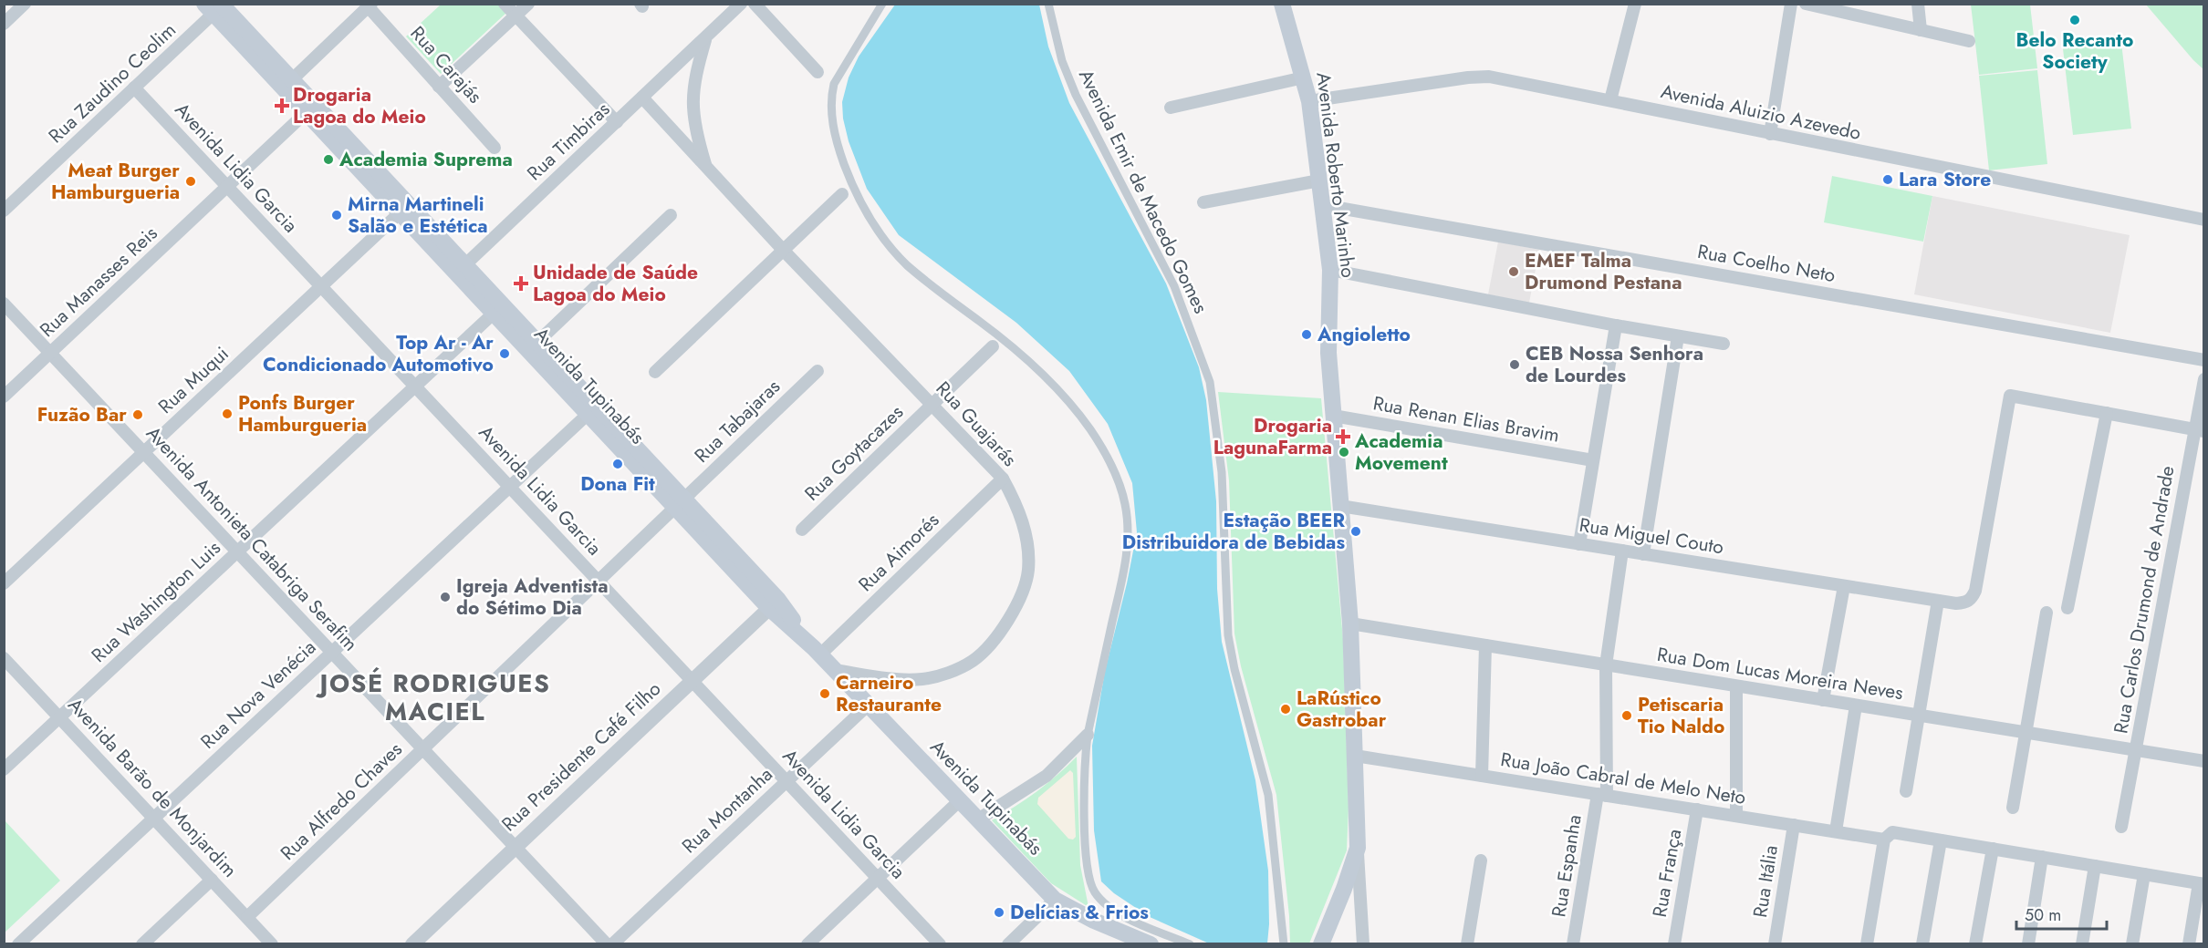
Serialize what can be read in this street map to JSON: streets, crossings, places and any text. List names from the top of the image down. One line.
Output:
{"streets":{"main road":["Avenida Roberto Marinho","Avenida Tupinabás"],"street":["Rua Carajás","Rua Zaudino Ceolim","Avenida Aluizio Azevedo","Rua Timbiras","Avenida Lidia Garcia","Avenida Emir de Macedo Gomes","Rua Coelho Neto","Rua Manasses Reis","Rua Muqui","Rua Renan Elias Bravim","Rua Tabajaras","Rua Guajarás","Rua Goytacazes","Rua Miguel Couto","Avenida Antonieta Catabriga Serafim","Rua Aimorés","Rua Carlos Drumond de Andrade","Rua Washington Luis","Rua Dom Lucas Moreira Neves","Rua Nova Venécia","Rua Presidente Café Filho","Rua João Cabral de Melo Neto","Avenida Barão de Monjardim","Rua Alfredo Chaves","Rua Montanha","Rua Espanha","Rua França","Rua Itália"]},"crossings":[["Rua Zaudino Ceolim","Avenida Lidia Garcia"],["Rua Zaudino Ceolim","Avenida Tupinabás"],["Avenida Aluizio Azevedo","Avenida Roberto Marinho"],["Rua Timbiras","Avenida Tupinabás"],["Rua Timbiras","Rua Guajarás"],["Avenida Lidia Garcia","Rua Manasses Reis"],["Avenida Lidia Garcia","Rua Muqui"],["Avenida Lidia Garcia","Rua Washington Luis"],["Avenida Lidia Garcia","Rua Nova Venécia"],["Avenida Lidia Garcia","Rua Presidente Café Filho"],["Avenida Lidia Garcia","Rua Alfredo Chaves"],["Avenida Lidia Garcia","Rua Montanha"],["Avenida Roberto Marinho","Rua Coelho Neto"],["Avenida Roberto Marinho","Rua Renan Elias Bravim"],["Avenida Roberto Marinho","Rua Miguel Couto"],["Avenida Roberto Marinho","Rua Dom Lucas Moreira Neves"],["Avenida Roberto Marinho","Rua João Cabral de Melo Neto"],["Rua Manasses Reis","Avenida Tupinabás"],["Rua Manasses Reis","Avenida Antonieta Catabriga Serafim"],["Rua Muqui","Avenida Tupinabás"],["Rua Muqui","Avenida Antonieta Catabriga Serafim"],["Avenida Tupinabás","Rua Tabajaras"],["Avenida Tupinabás","Rua Guajarás"],["Avenida Tupinabás","Rua Aimorés"],["Avenida Tupinabás","Rua Washington Luis"],["Avenida Tupinabás","Rua Nova Venécia"],["Avenida Tupinabás","Rua Presidente Café Filho"],["Avenida Tupinabás","Rua Alfredo Chaves"],["Avenida Tupinabás","Rua Montanha"],["Rua Tabajaras","Rua Alfredo Chaves"],["Rua Guajarás","Rua Goytacazes"],["Rua Guajarás","Rua Aimorés"],["Rua Miguel Couto","Rua Espanha"],["Avenida Antonieta Catabriga Serafim","Rua Washington Luis"],["Avenida Antonieta Catabriga Serafim","Rua Nova Venécia"],["Avenida Antonieta Catabriga Serafim","Rua Presidente Café Filho"],["Avenida Antonieta Catabriga Serafim","Rua Alfredo Chaves"],["Rua Carlos Drumond de Andrade","Rua Dom Lucas Moreira Neves"],["Rua Washington Luis","Avenida Barão de Monjardim"],["Rua Dom Lucas Moreira Neves","Rua Espanha"],["Rua Nova Venécia","Avenida Barão de Monjardim"],["Rua João Cabral de Melo Neto","Rua Espanha"],["Rua João Cabral de Melo Neto","Rua França"],["Rua João Cabral de Melo Neto","Rua Itália"],["Avenida Barão de Monjardim","Rua Alfredo Chaves"]],"districts":["JOSÉ RODRIGUES MACIEL"],"places":{"other":["Belo Recanto Society","Academia Suprema","Lara Store","Meat Burger Hamburgueria","Mirna Martineli Salão e Estética","EMEF Talma Drumond Pestana","Angioletto","Top Ar - Ar Condicionado Automotivo","CEB Nossa Senhora de Lourdes","Ponfs Burger Hamburgueria","Fuzão Bar","Academia Movement","Dona Fit","Estação BEER Distribuidora de Bebidas","Igreja Adventista do Sétimo Dia","Carneiro Restaurante","LaRústico Gastrobar","Petiscaria Tio Naldo","Delícias & Frios"],"health":["Drogaria Lagoa do Meio","Unidade de Saúde Lagoa do Meio","Drogaria LagunaFarma"]},"scale_bar":"50 m"}
